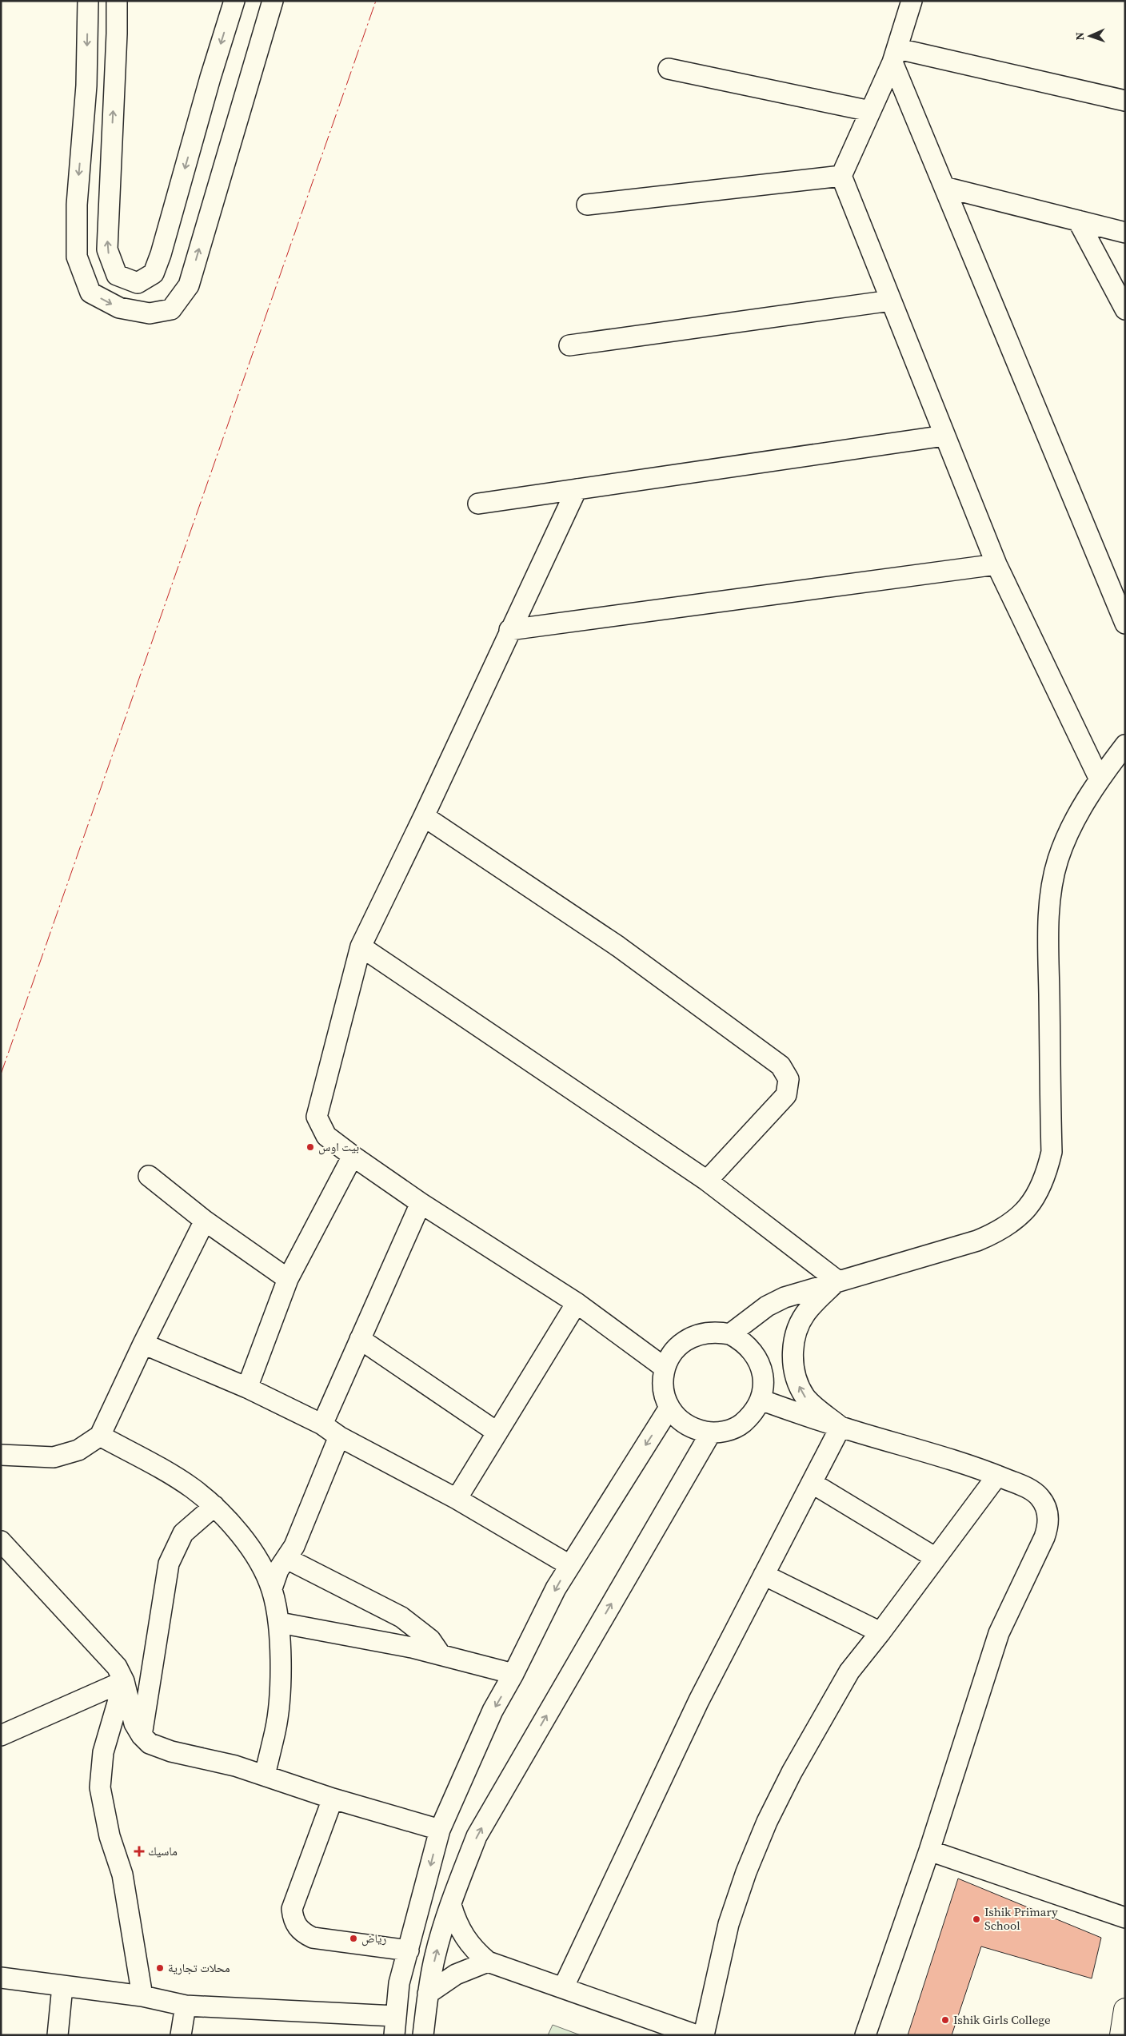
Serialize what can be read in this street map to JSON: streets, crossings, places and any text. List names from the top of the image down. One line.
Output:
{"places":{"other":["بيت اوس","Ishik Primary School","رياض","محلات تجارية","Ishik Girls College"],"health":["ماسيك"]},"north":"left"}
